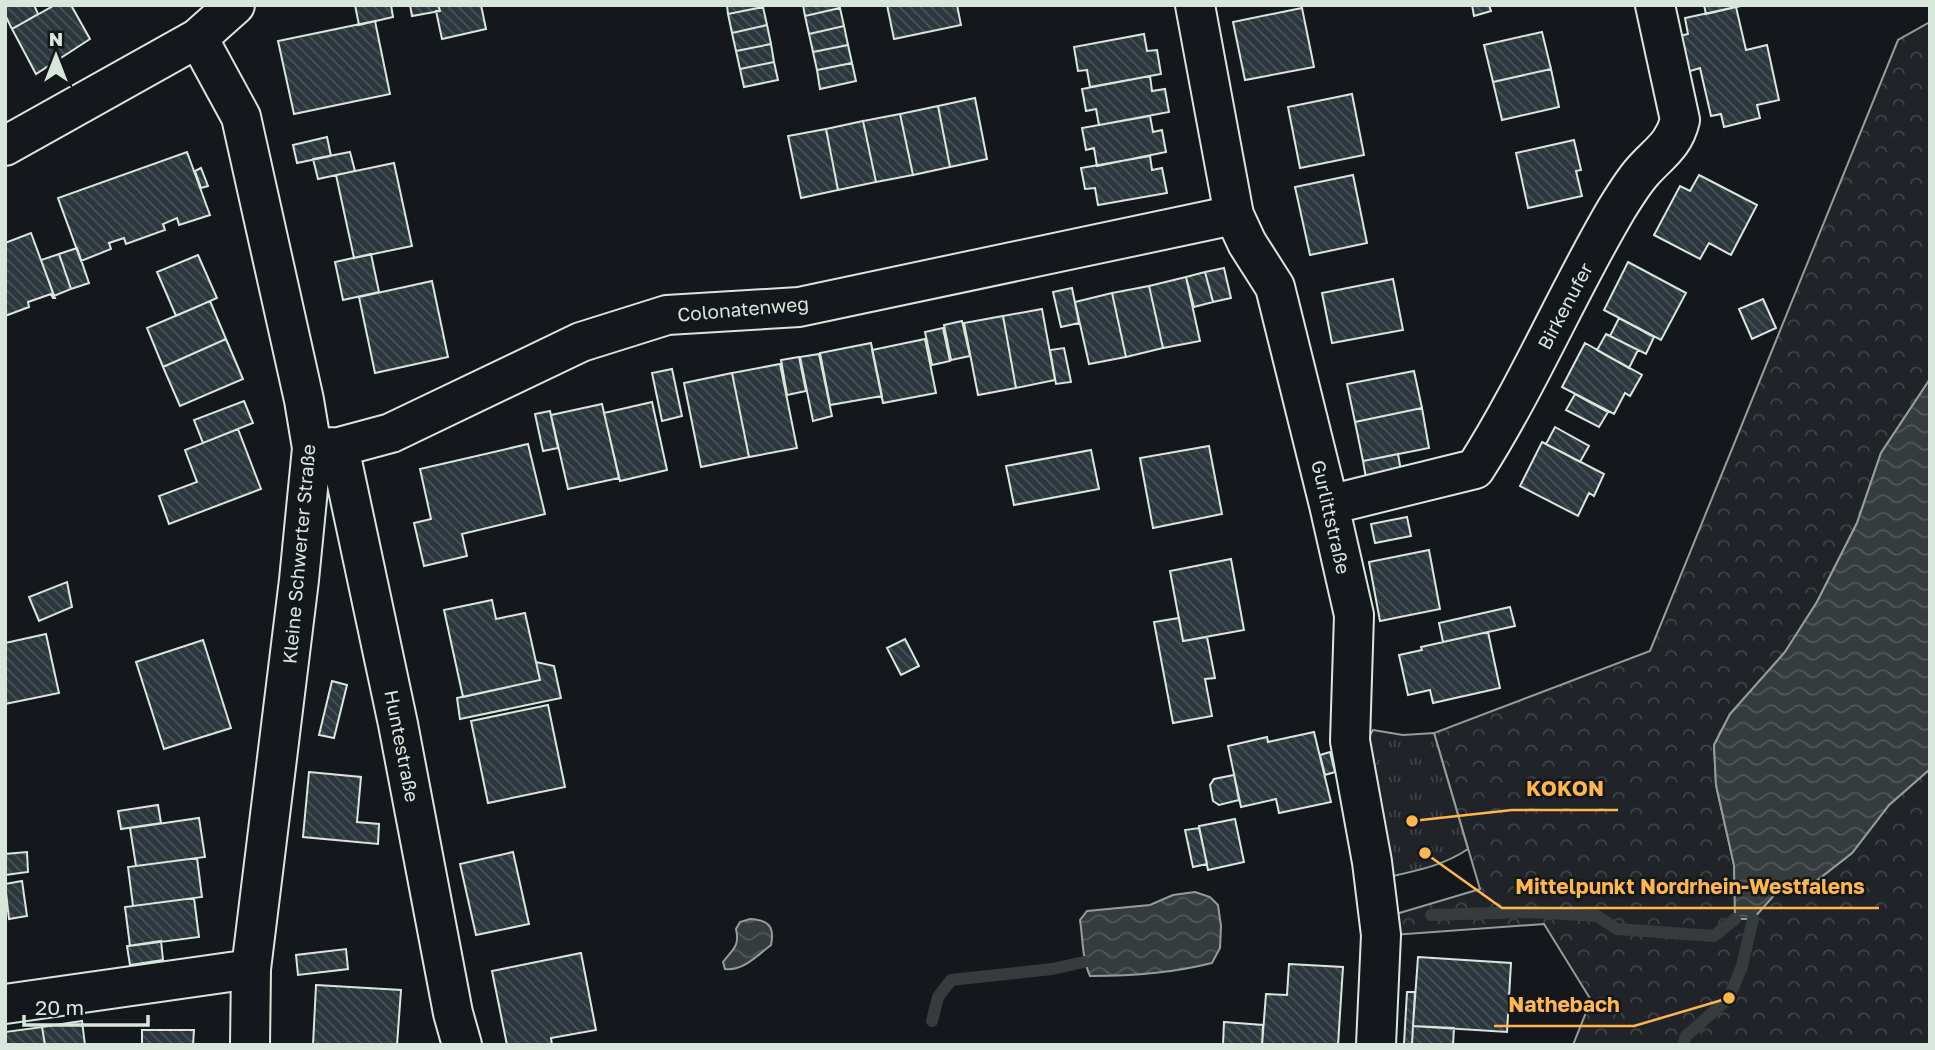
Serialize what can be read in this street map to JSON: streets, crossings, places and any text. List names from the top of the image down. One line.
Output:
{"streets":{"street":["Birkenufer","Colonatenweg","Gurlittstraße","Kleine Schwerter Straße","Huntestraße"]},"crossings":[["Birkenufer","Gurlittstraße"],["Colonatenweg","Gurlittstraße"],["Colonatenweg","Kleine Schwerter Straße"],["Colonatenweg","Huntestraße"],["Kleine Schwerter Straße","Huntestraße"]],"places":["KOKON","Mittelpunkt Nordrhein-Westfalens","Nathebach"],"scale_bar":"20 m","north":"top"}
